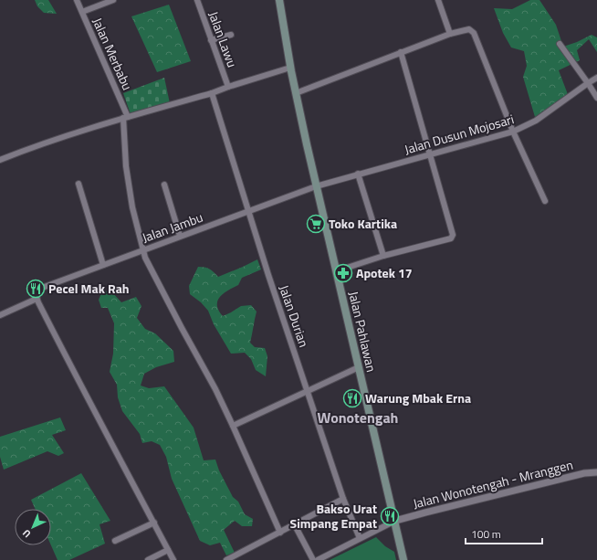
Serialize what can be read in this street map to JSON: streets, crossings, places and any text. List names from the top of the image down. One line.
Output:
{"streets":{"main road":["Jalan Pahlawan"],"street":["Jalan Lawu","Jalan Merbabu","Jalan Dusun Mojosari","Jalan Jambu","Jalan Durian","Jalan Wonotengah - Mranggen"]},"crossings":[["Jalan Dusun Mojosari","Jalan Jambu"],["Jalan Dusun Mojosari","Jalan Pahlawan"],["Jalan Jambu","Jalan Durian"],["Jalan Jambu","Jalan Pahlawan"],["Jalan Pahlawan","Jalan Wonotengah - Mranggen"]],"districts":["Wonotengah"],"places":{"supermarket":["Toko Kartika"],"pharmacy":["Apotek 17"],"restaurant":["Pecel Mak Rah","Warung Mbak Erna","Bakso Urat Simpang Empat"]},"scale_bar":"100 m","north":"bottom left"}
